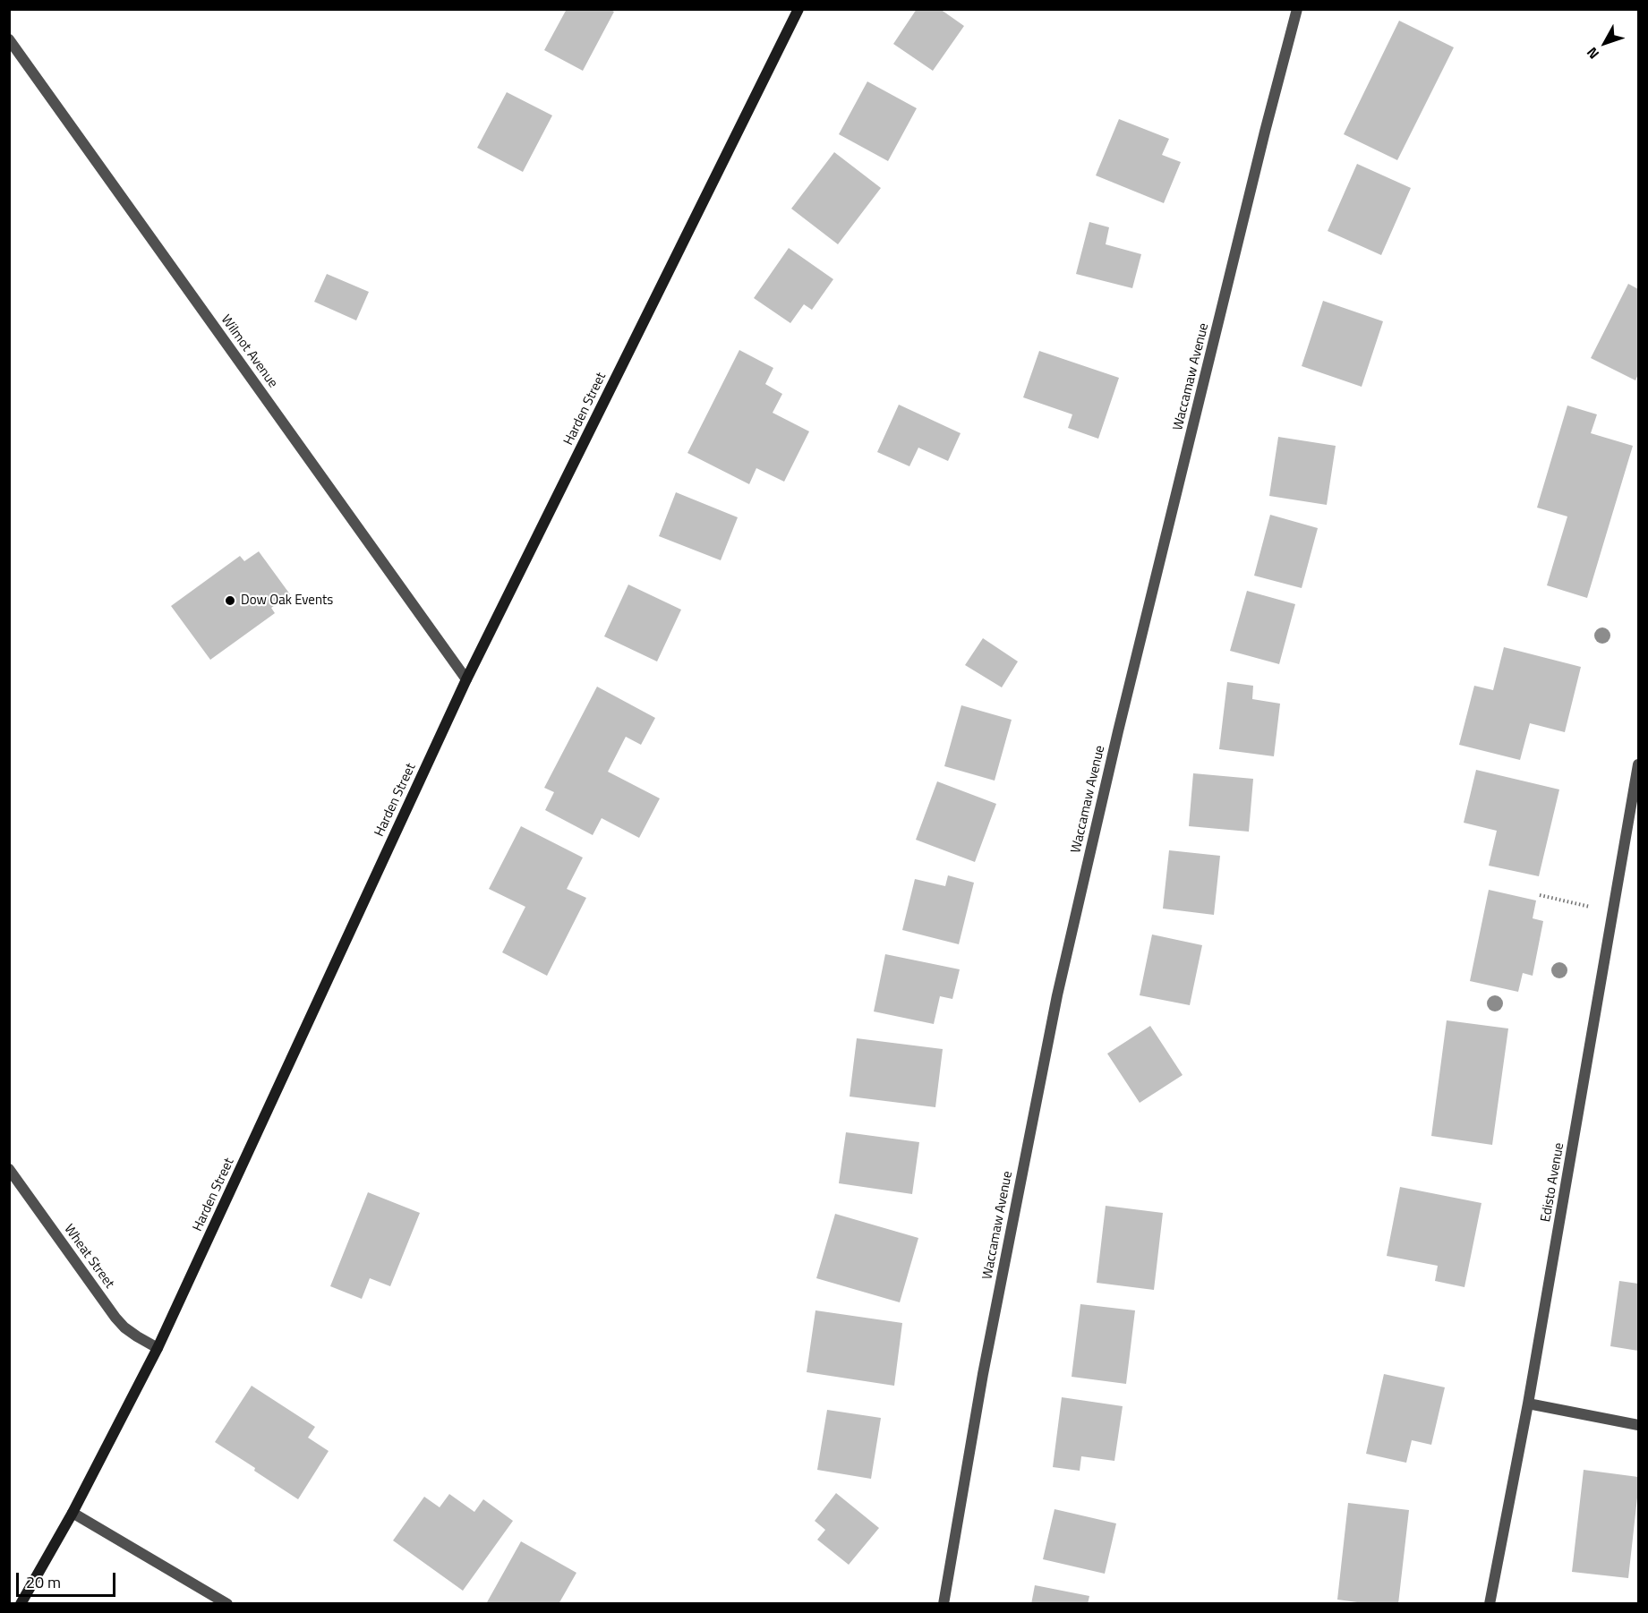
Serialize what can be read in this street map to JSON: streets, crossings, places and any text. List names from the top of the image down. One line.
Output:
{"streets":{"main road":["Harden Street"],"street":["Wilmot Avenue","Waccamaw Avenue","Edisto Avenue","Wheat Street"]},"crossings":[["Wilmot Avenue","Harden Street"],["Harden Street","Wheat Street"]],"places":["Dow Oak Events"],"scale_bar":"20 m","north":"bottom left"}
